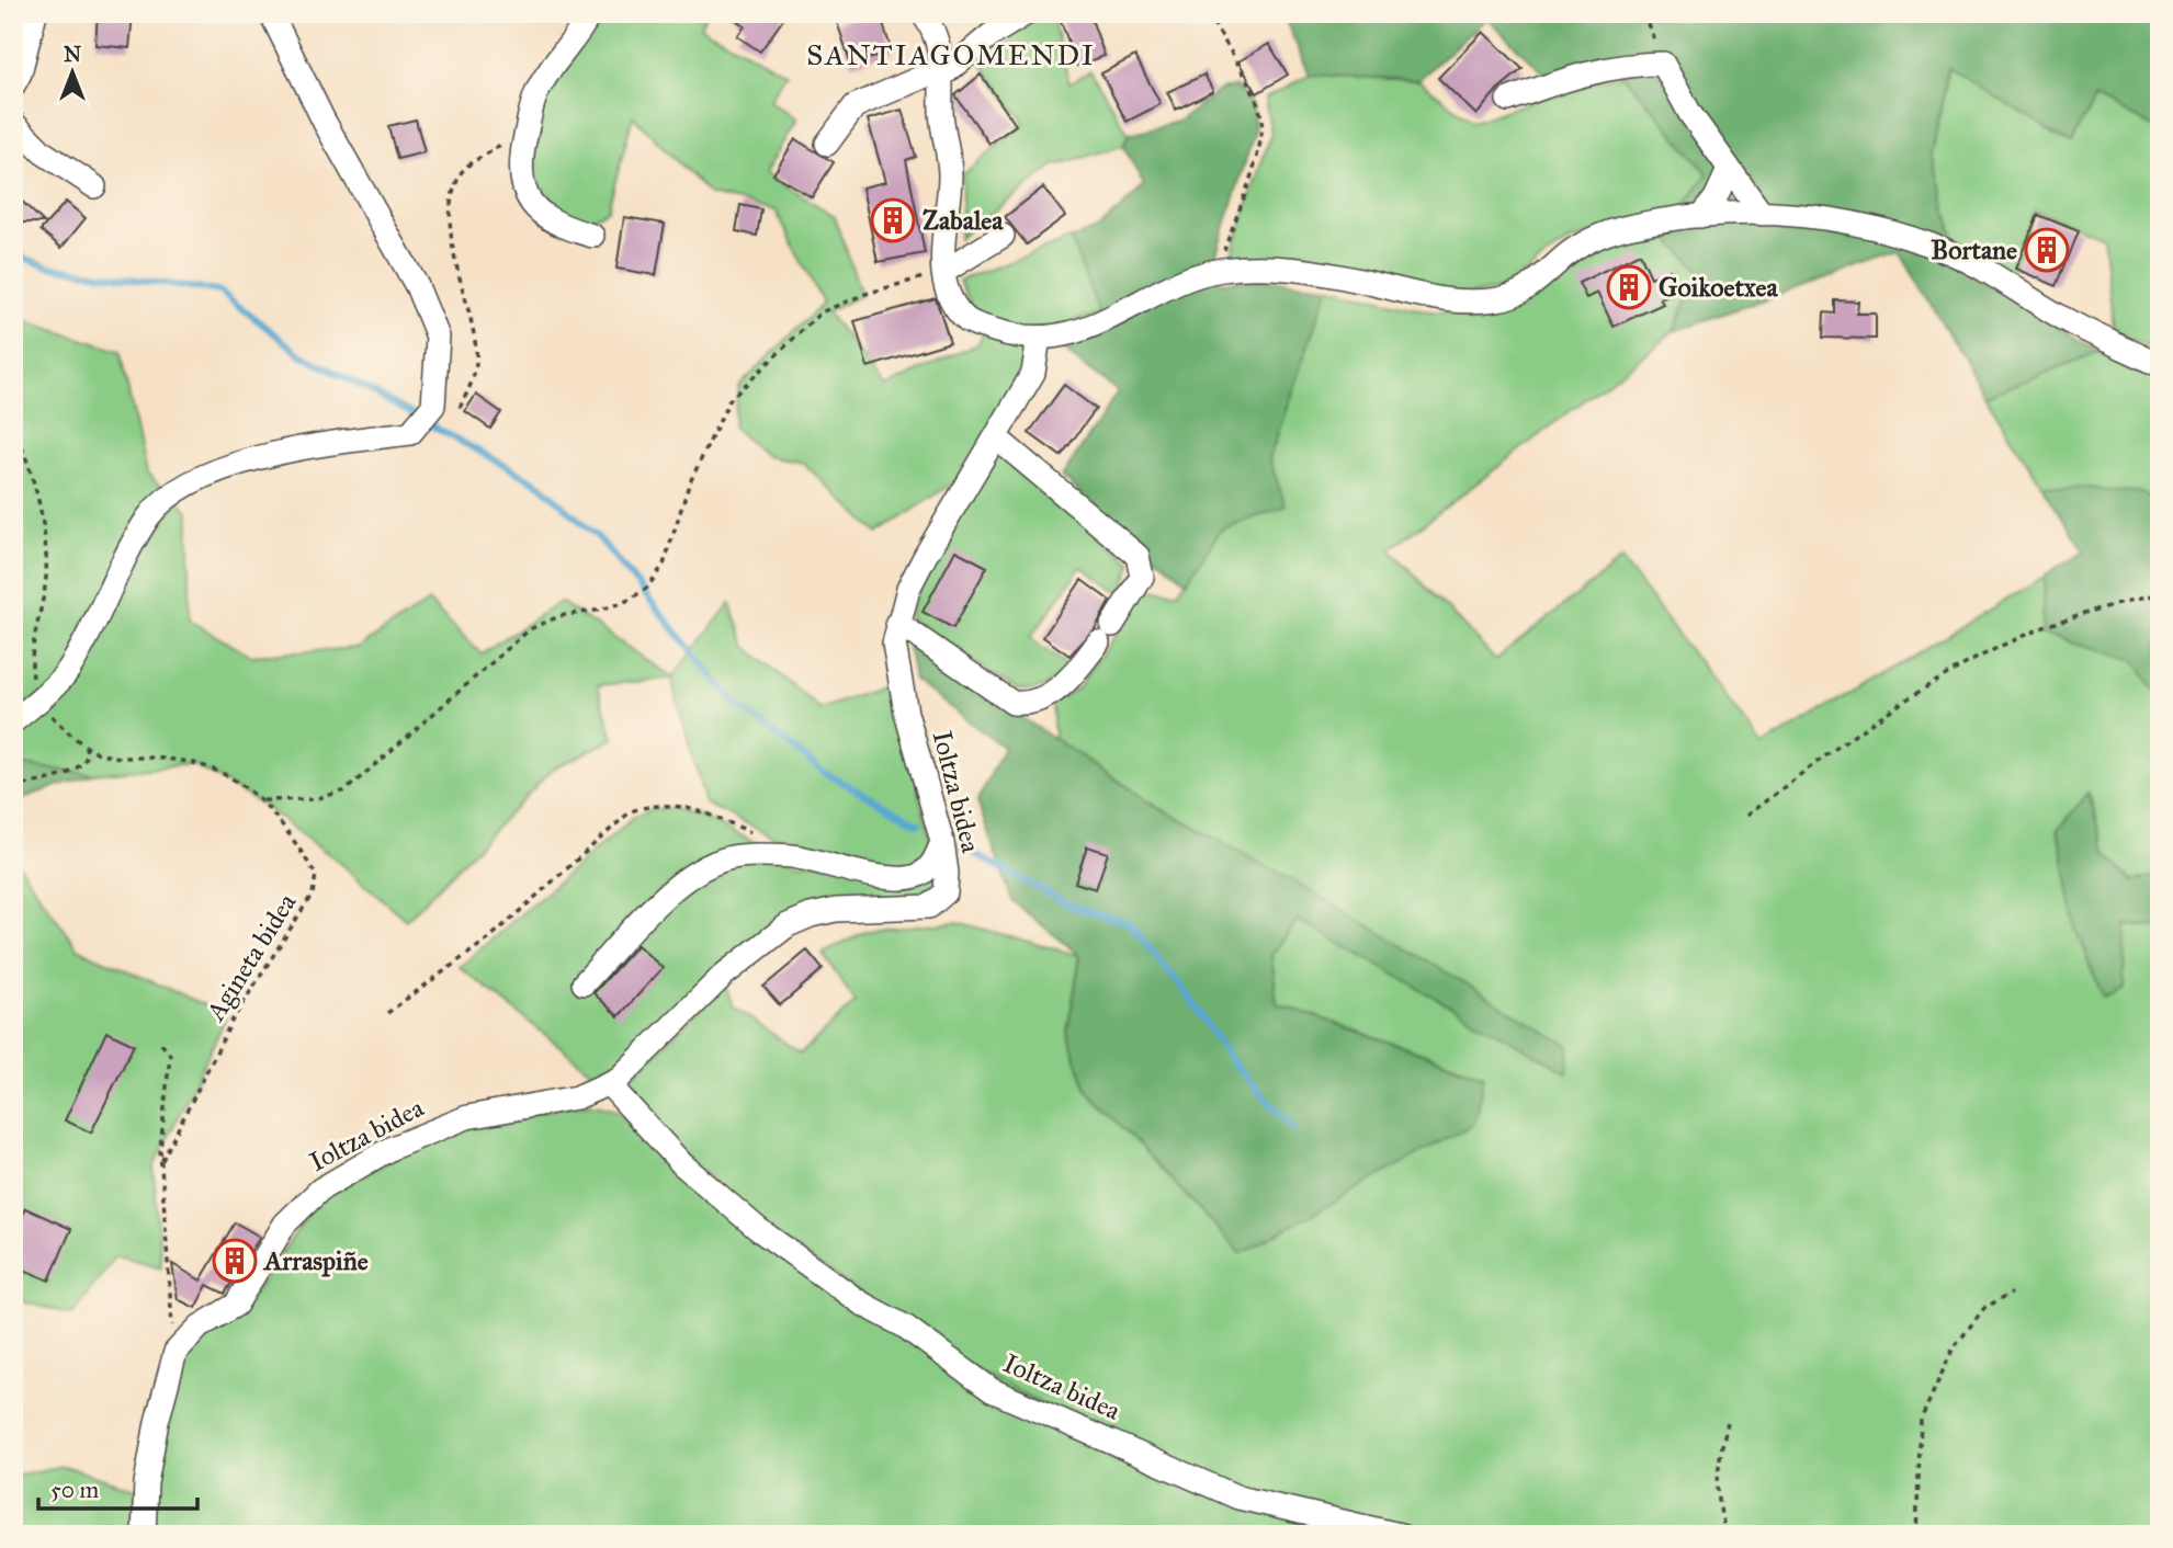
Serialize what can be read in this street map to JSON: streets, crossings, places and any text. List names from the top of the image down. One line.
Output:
{"streets":{"street":["Ioltza bidea"],"path":["Agineta bidea"]},"districts":["SANTIAGOMENDI"],"places":{"building":["Zabalea","Bortane","Goikoetxea","Arraspiñe"]},"scale_bar":"50 m","north":"top"}
